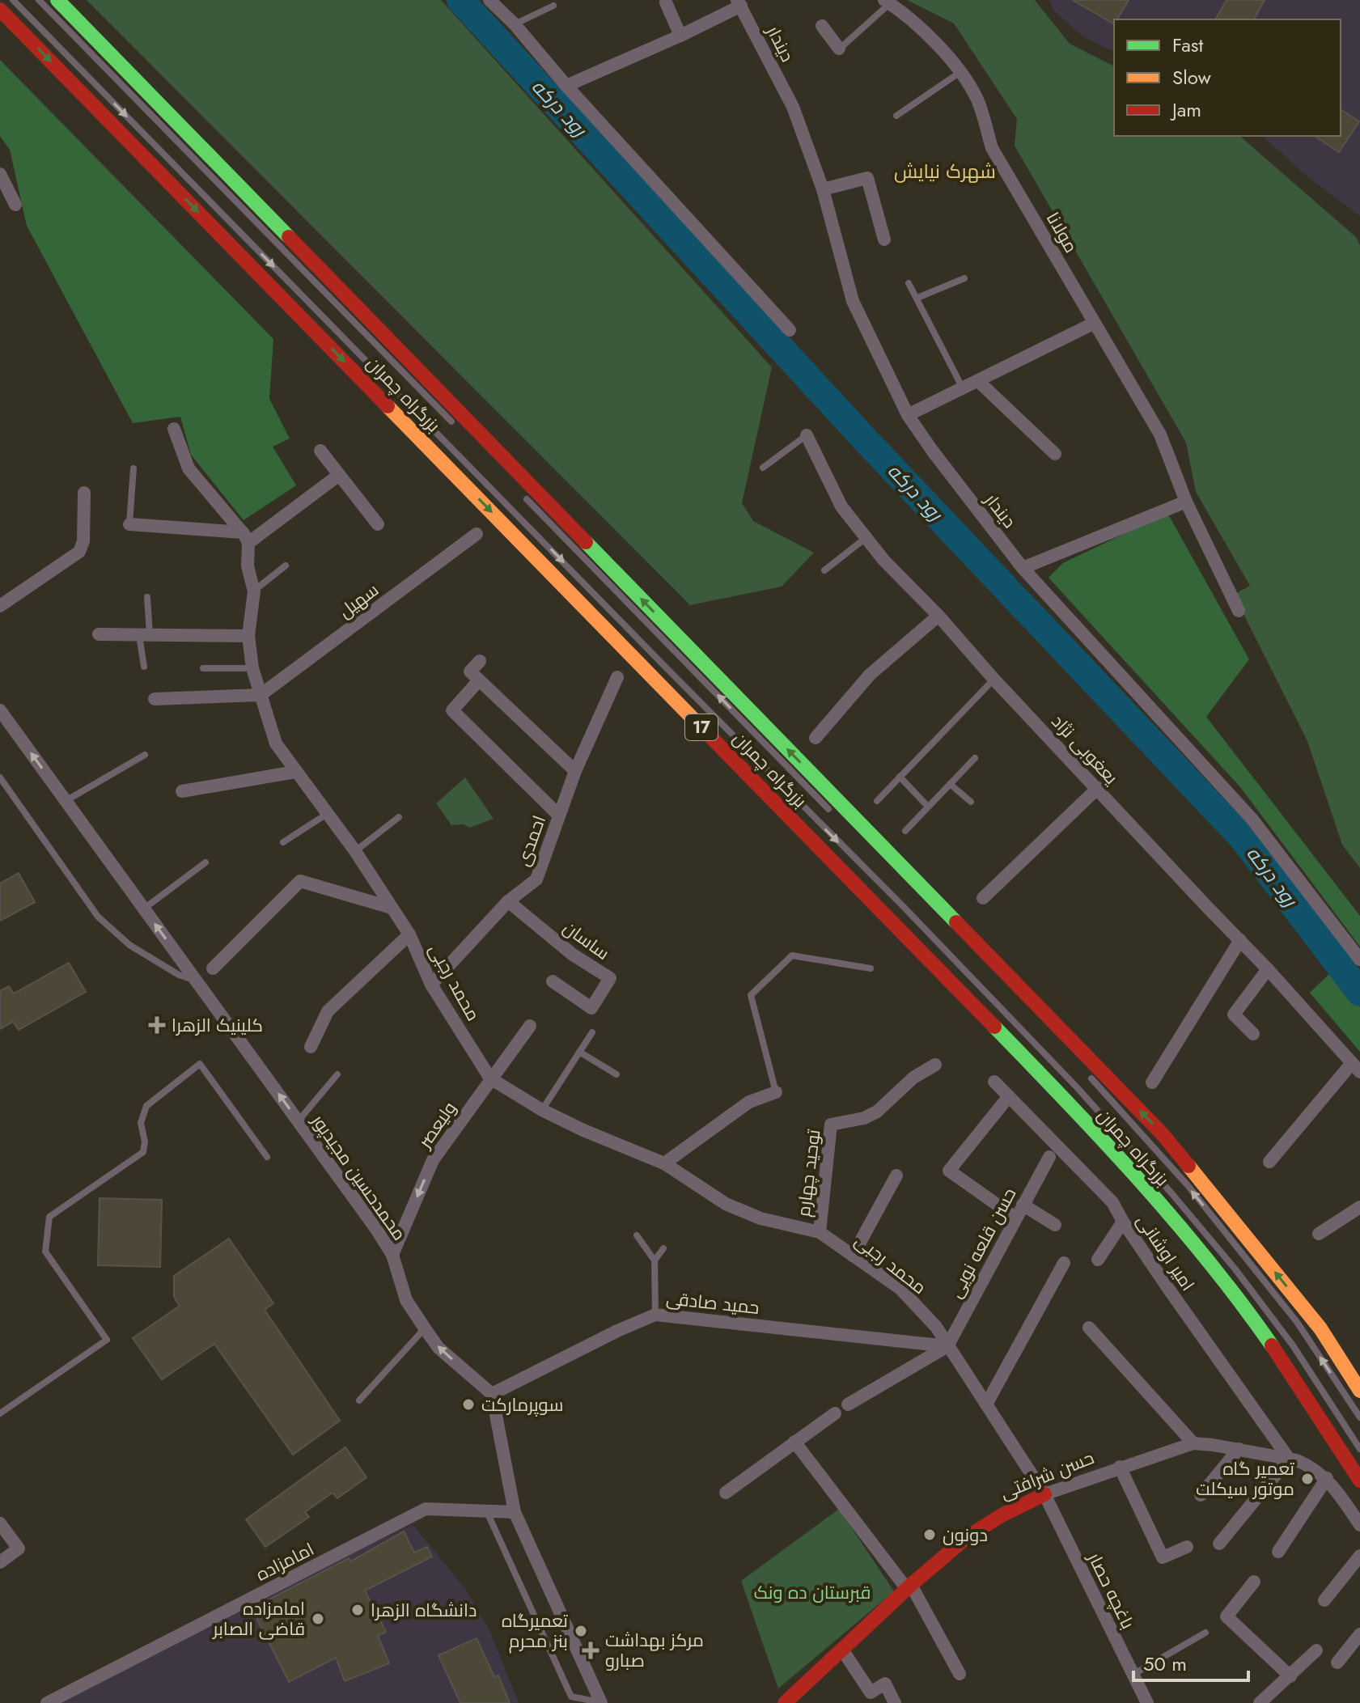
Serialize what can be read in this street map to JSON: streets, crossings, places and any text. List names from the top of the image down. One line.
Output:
{"streets":{"main road":["بزرگراه چمران","17","حسن شرافتی"],"street":["دیندار","مولانا","سهیل","یعغوبی نژاد","احمدی","ساسان","محمد رجبی","ولیعصر","توحید چهارم","محمدحسین مجیدپور","حسن قلعه نویی","امیر اوشانی","حمید صادقی","امامزاده","باغچه حصار"]},"crossings":[["سهیل","محمد رجبی"],["احمدی","ساسان"],["احمدی","محمد رجبی"],["محمد رجبی","ولیعصر"],["محمد رجبی","توحید چهارم"],["محمد رجبی","حسن قلعه نویی"],["محمد رجبی","حمید صادقی"],["محمد رجبی","باغچه حصار"],["ولیعصر","محمدحسین مجیدپور"],["محمدحسین مجیدپور","حمید صادقی"],["حسن قلعه نویی","حمید صادقی"],["امیر اوشانی","حسن شرافتی"],["حسن شرافتی","باغچه حصار"]],"one_way":["ولیعصر","محمدحسین مجیدپور"],"districts":["شهرک نیایش"],"water":["رود درکه"],"parks":["قبرستان ده ونک"],"places":{"health":["کلینیک الزهرا","مرکز بهداشت صبارو"],"other":["سوپرمارکت","تعمیر گاه موتور سیکلت","دونون","دانشگاه الزهرا","امامزاده قاضی الصابر","تعمیرگاه بنز محرم"]},"legend":["Fast","Slow","Jam"],"scale_bar":"50 m"}
